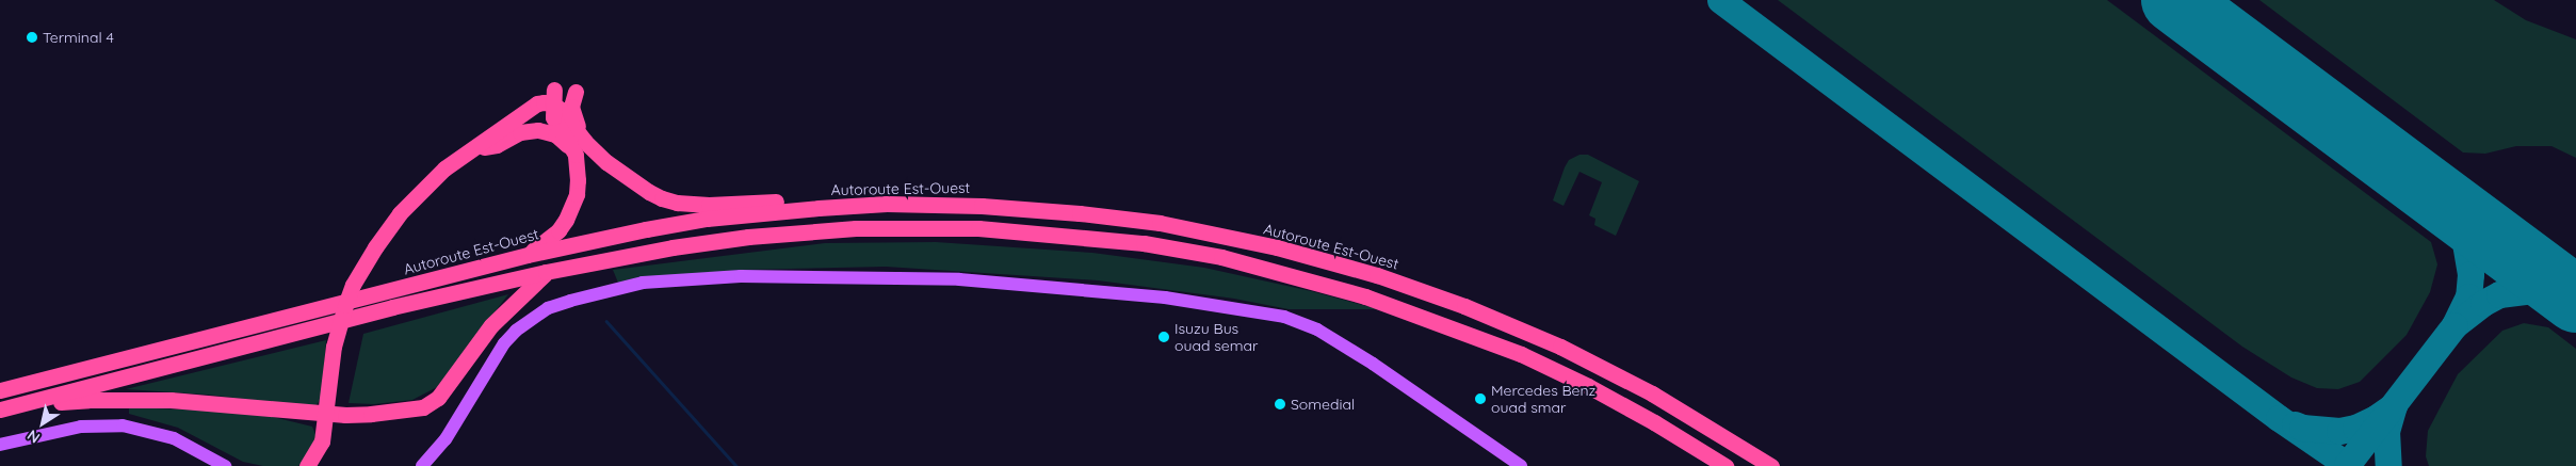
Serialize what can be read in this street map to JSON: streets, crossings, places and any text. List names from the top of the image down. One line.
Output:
{"streets":{"highway":["Autoroute Est-Ouest"]},"places":["Terminal 4","Isuzu Bus ouad semar","Mercedes Benz ouad smar","Somedial"],"north":"bottom left"}
